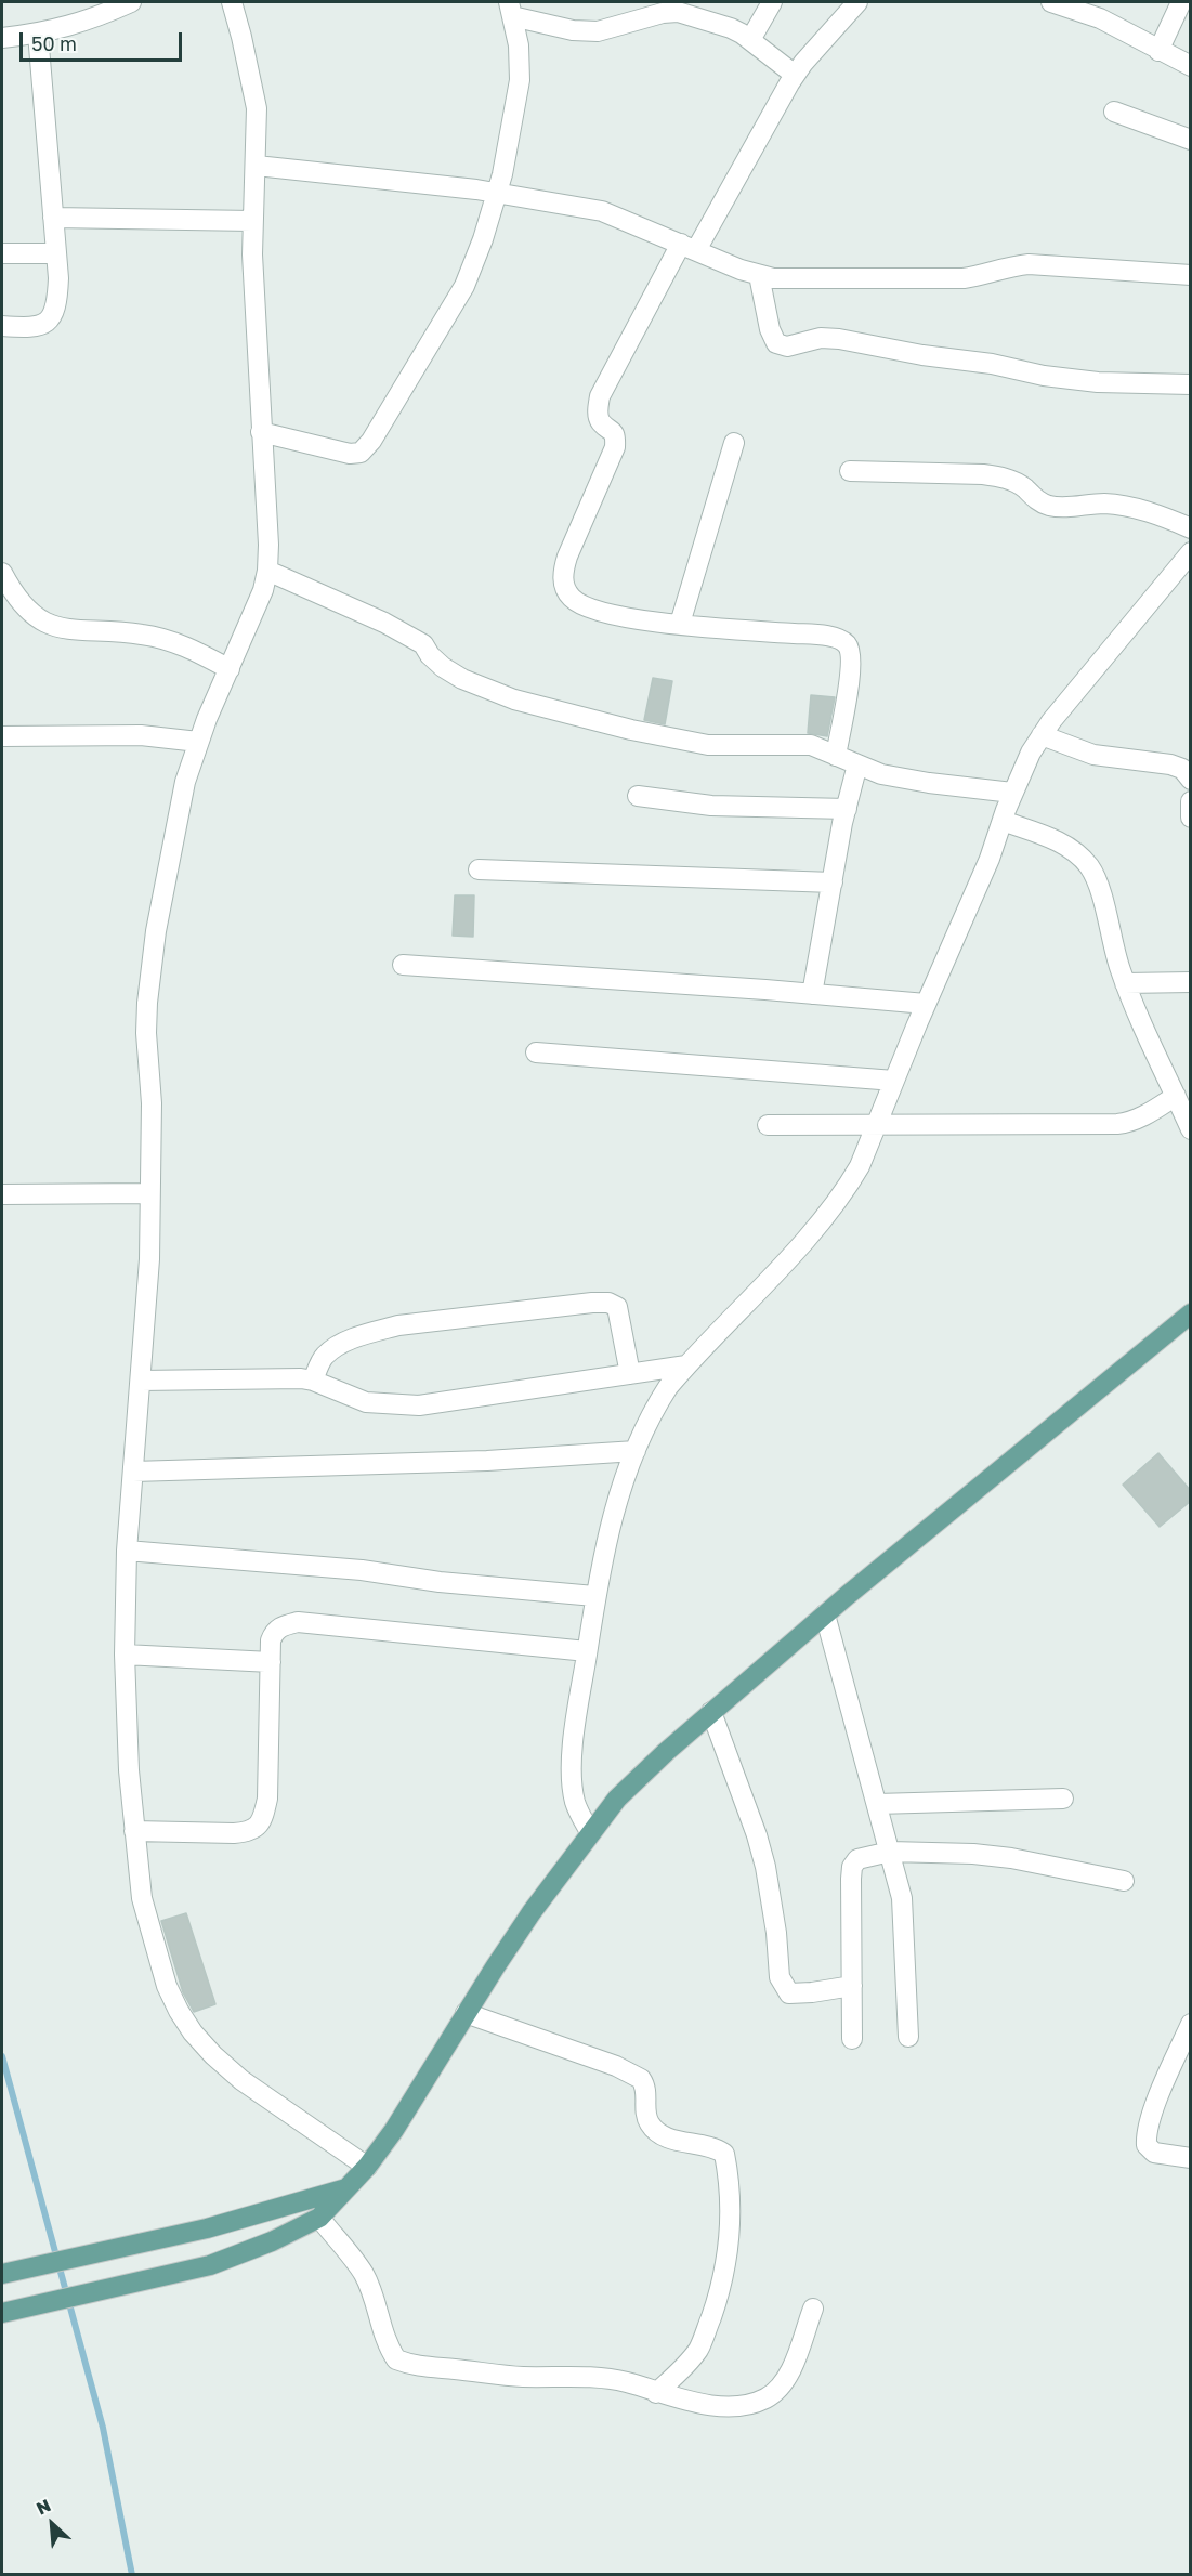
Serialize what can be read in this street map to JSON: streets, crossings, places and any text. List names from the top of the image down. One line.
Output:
{"scale_bar":"50 m","north":"top left"}
